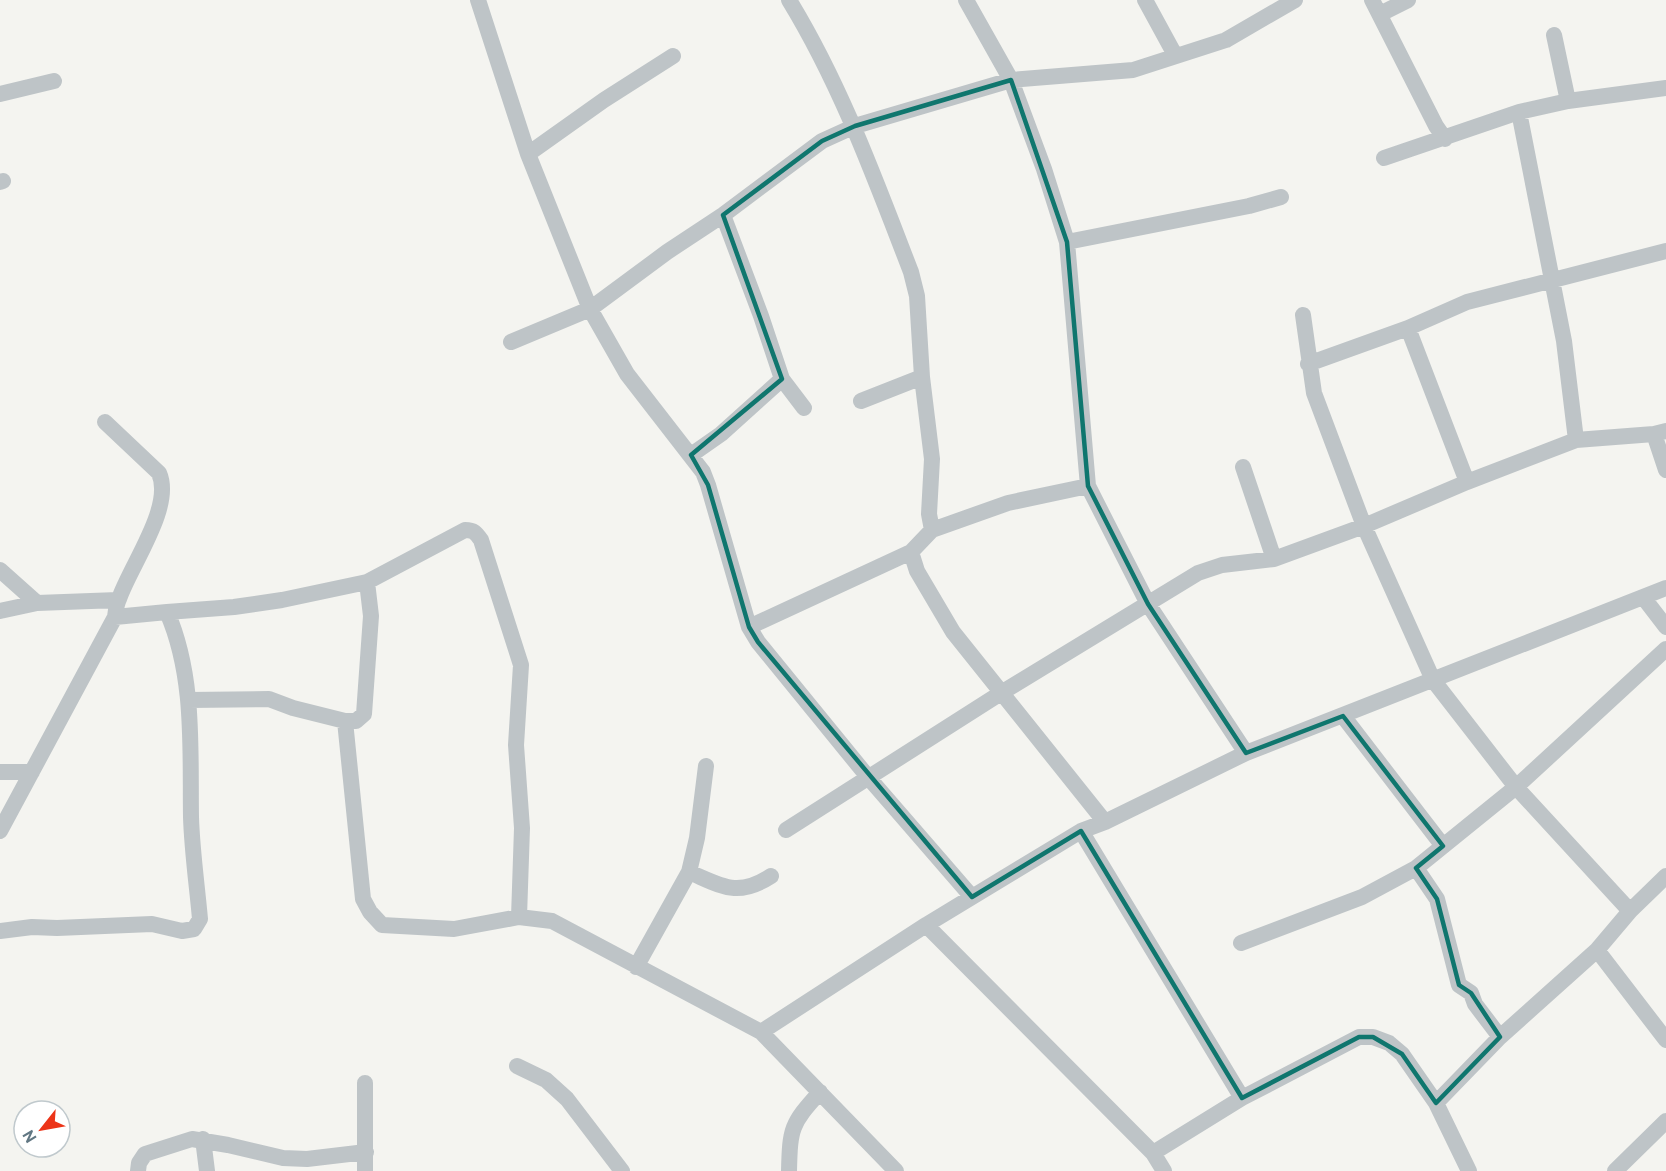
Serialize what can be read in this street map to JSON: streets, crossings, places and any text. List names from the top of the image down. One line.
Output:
{"north":"bottom left"}
